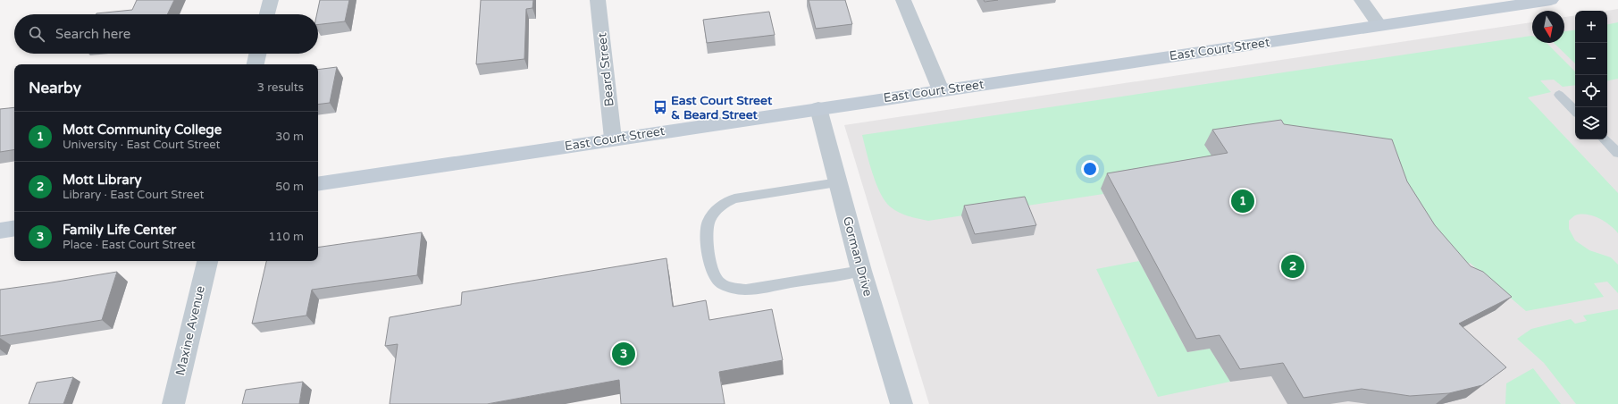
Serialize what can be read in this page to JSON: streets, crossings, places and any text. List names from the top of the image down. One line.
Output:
{"streets":{"main road":["East Court Street"],"street":["Beard Street","Gorman Drive","Maxine Avenue"]},"crossings":[["East Court Street","Beard Street"],["East Court Street","Gorman Drive"]],"places":{"bus stop":["East Court Street & Beard Street"]},"north":"bottom","page":{"map_buttons":["+","−"],"search":"Search here","heading":["Nearby","3 results"],"list":[{"mark":"1","name":"Mott Community College","note":"University · East Court Street","value":"30 m"},{"mark":"2","name":"Mott Library","note":"Library · East Court Street","value":"50 m"},{"mark":"3","name":"Family Life Center","note":"Place · East Court Street","value":"110 m"}],"pins":["1","2","3"]}}
